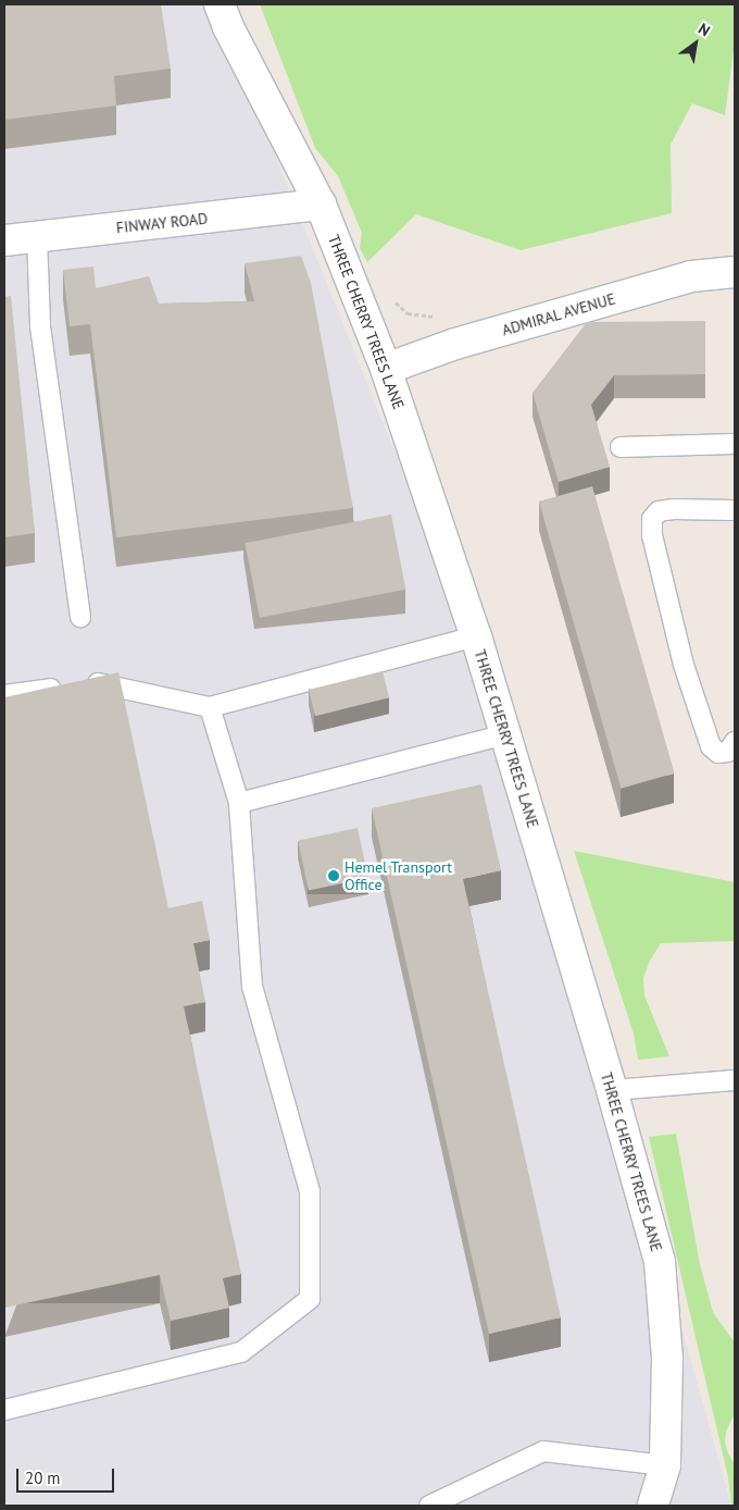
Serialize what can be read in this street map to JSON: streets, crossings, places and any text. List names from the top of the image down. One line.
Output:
{"streets":{"street":["FINWAY ROAD","ADMIRAL AVENUE","THREE CHERRY TREES LANE"]},"crossings":[["FINWAY ROAD","THREE CHERRY TREES LANE"],["ADMIRAL AVENUE","THREE CHERRY TREES LANE"]],"places":["Hemel Transport Office"],"scale_bar":"20 m","north":"top right"}
